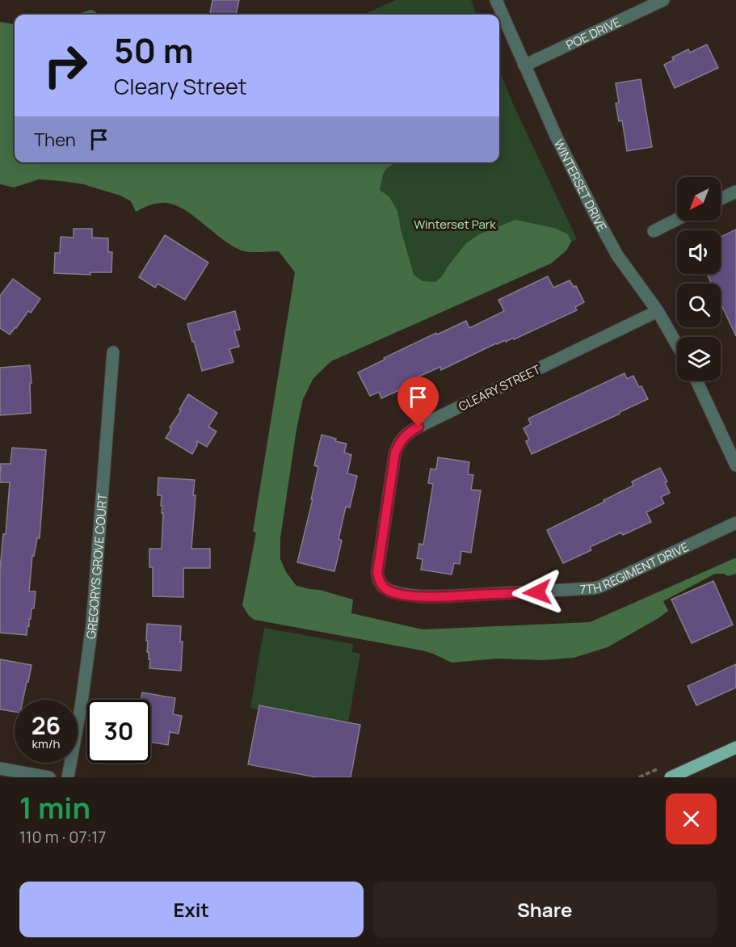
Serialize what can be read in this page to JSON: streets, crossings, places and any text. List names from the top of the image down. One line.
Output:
{"streets":{"street":["POE DRIVE","WINTERSET DRIVE","CLEARY STREET","GREGORYS GROVE COURT","7TH REGIMENT DRIVE"]},"crossings":[["POE DRIVE","WINTERSET DRIVE"],["WINTERSET DRIVE","CLEARY STREET"],["CLEARY STREET","7TH REGIMENT DRIVE"]],"parks":["Winterset Park"],"north":"bottom left","page":{"turn":["50 m","Cleary Street"],"then":"Then","speed":"26 km/h","limit":"30","heading":["1 min","110 m · 07:17"],"buttons":["Exit","Share"]}}
